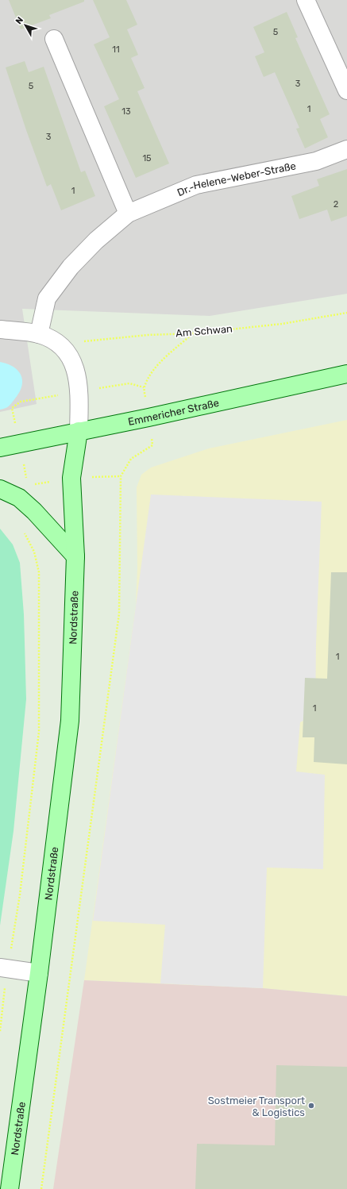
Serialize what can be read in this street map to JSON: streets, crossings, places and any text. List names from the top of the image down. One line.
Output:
{"streets":{"street":["Dr.-Helene-Weber-Straße","Emmericher Straße","Nordstraße"],"path":["Am Schwan"]},"crossings":[["Emmericher Straße","Nordstraße"]],"places":["Sostmeier Transport & Logistics"],"house_numbers":["5","11","3","5","1","13","3","15","1","2","1","1"],"north":"top left"}
